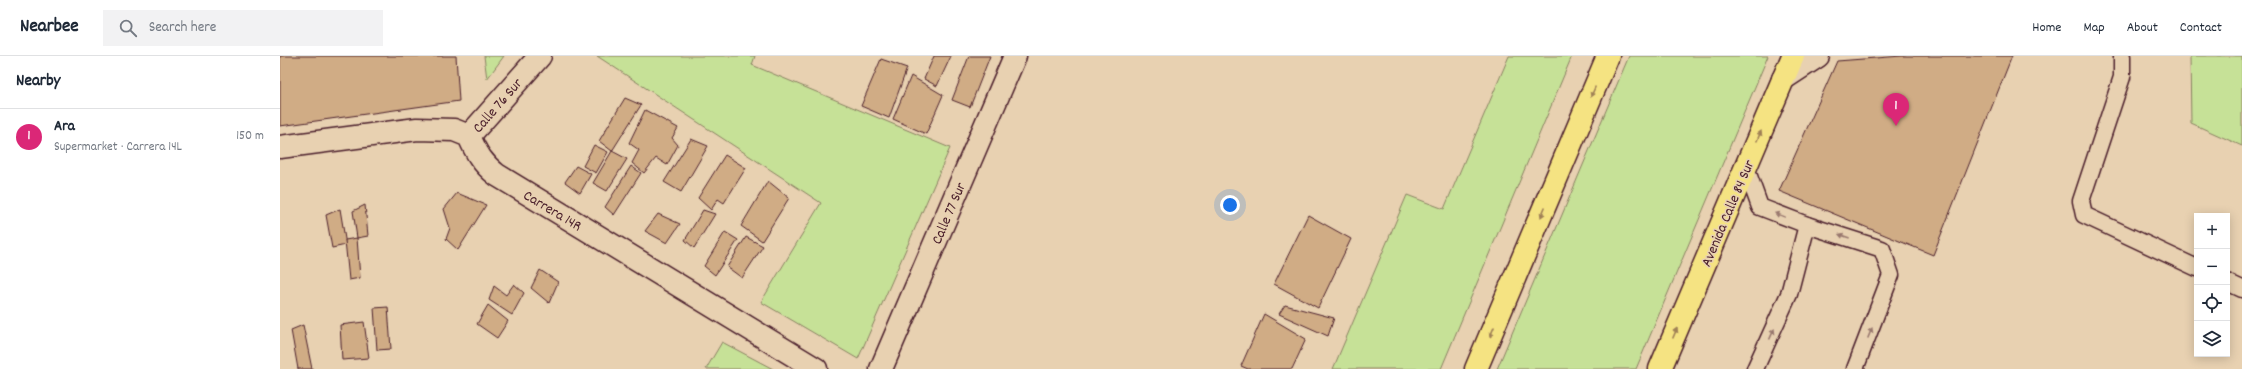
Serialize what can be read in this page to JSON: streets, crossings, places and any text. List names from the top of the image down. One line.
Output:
{"streets":{"highway":["Avenida Calle 84 Sur"],"street":["Calle 76 Sur","Carrera 14R","Calle 77 Sur"]},"crossings":[["Calle 76 Sur","Carrera 14R"]],"page":{"header":"Nearbee","search":"Search here","nav":["Home","Map","About","Contact"],"heading":"Nearby","pins":"1","list":[{"mark":"1","name":"Ara","note":"Supermarket · Carrera 14L","value":"150 m"}],"map_buttons":["+","−"]}}
